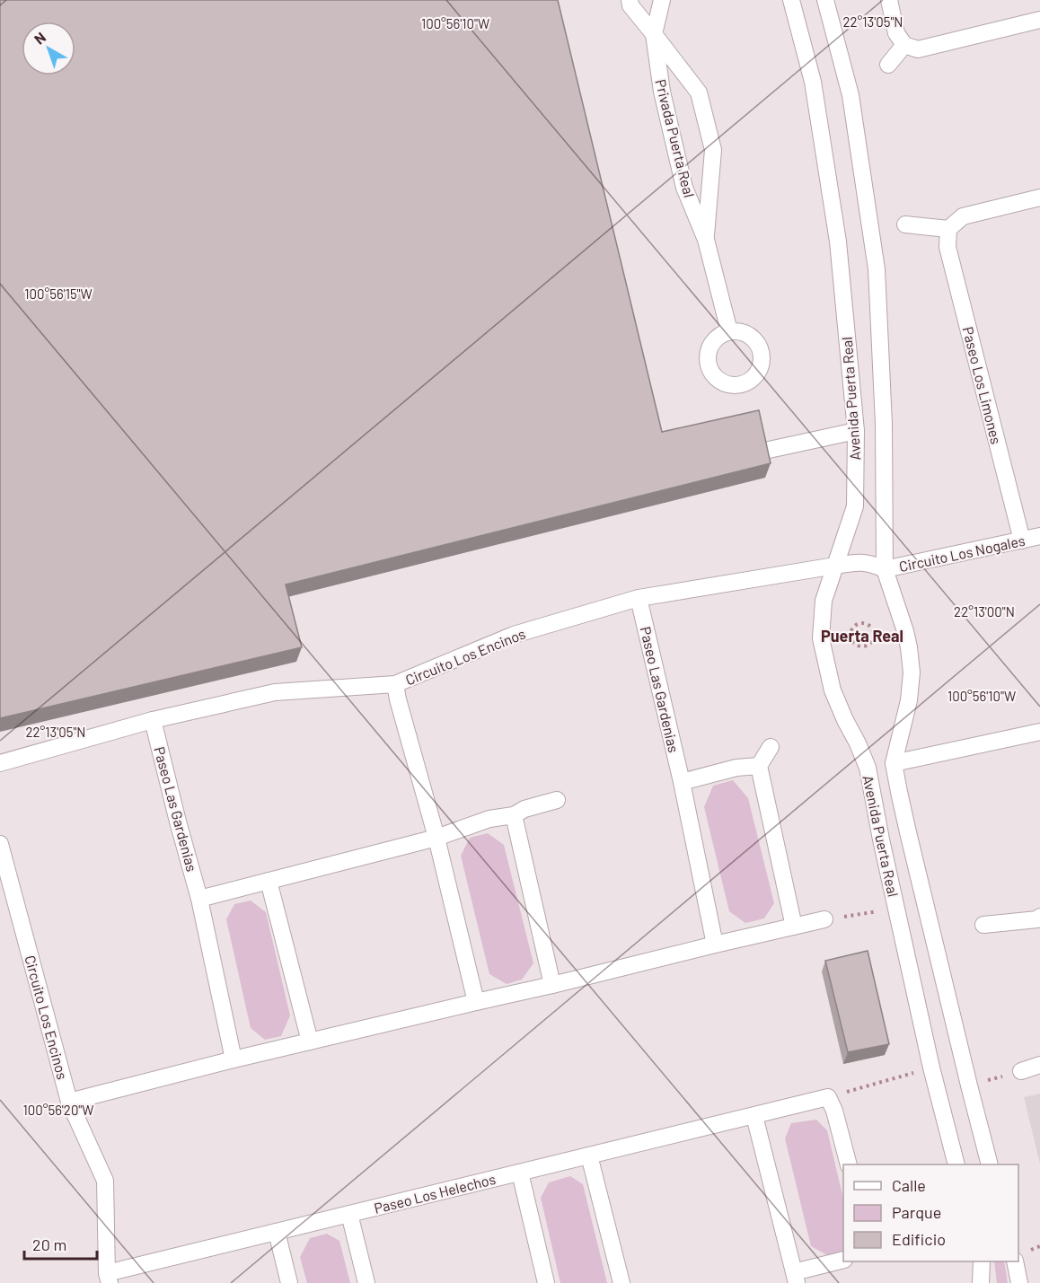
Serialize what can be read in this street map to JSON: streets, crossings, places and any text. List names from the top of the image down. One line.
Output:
{"streets":{"street":["Privada Puerta Real","Paseo Los Limones","Avenida Puerta Real","Circuito Los Nogales","Circuito Los Encinos","Paseo Las Gardenias","Paseo Los Helechos"]},"crossings":[["Paseo Los Limones","Circuito Los Nogales"],["Avenida Puerta Real","Circuito Los Nogales"],["Avenida Puerta Real","Circuito Los Encinos"],["Circuito Los Nogales","Circuito Los Encinos"],["Circuito Los Encinos","Paseo Las Gardenias"],["Circuito Los Encinos","Paseo Los Helechos"]],"districts":["Puerta Real"],"legend":["Calle","Parque","Edificio"],"scale_bar":"20 m","north":"top left","coordinates":["22°13'05\"N","100°56'10\"W","100°56'15\"W","22°13'00\"N","100°56'20\"W"]}
